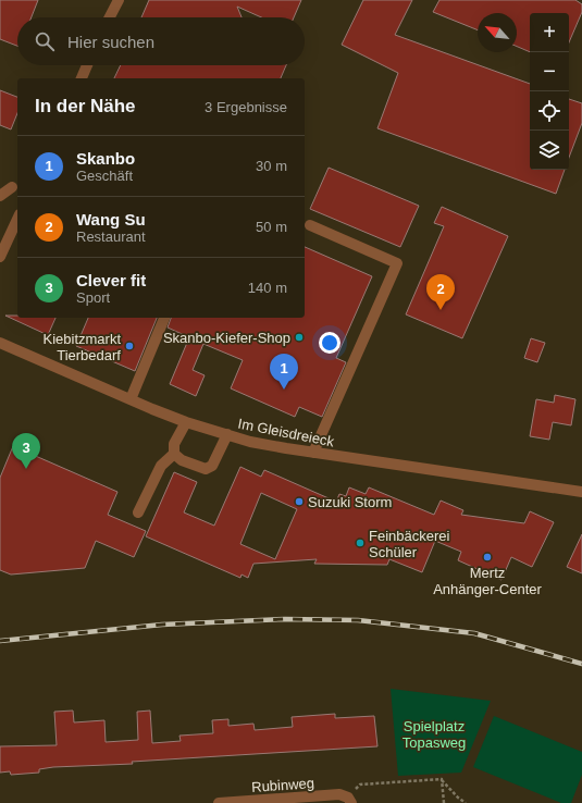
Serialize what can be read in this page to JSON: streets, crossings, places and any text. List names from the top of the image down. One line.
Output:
{"streets":{"street":["Im Gleisdreieck","Rubinweg"]},"parks":["Spielplatz Topasweg"],"places":["Skanbo-Kiefer-Shop","Kiebitzmarkt Tierbedarf","Suzuki Storm","Feinbäckerei Schüler","Mertz Anhänger-Center"],"north":"top left","page":{"map_buttons":["+","−"],"search":"Hier suchen","heading":["In der Nähe","3 Ergebnisse"],"list":[{"mark":"1","name":"Skanbo","note":"Geschäft","value":"30 m"},{"mark":"2","name":"Wang Su","note":"Restaurant","value":"50 m"},{"mark":"3","name":"Clever fit","note":"Sport","value":"140 m"}],"pins":["2","1","3"]}}
